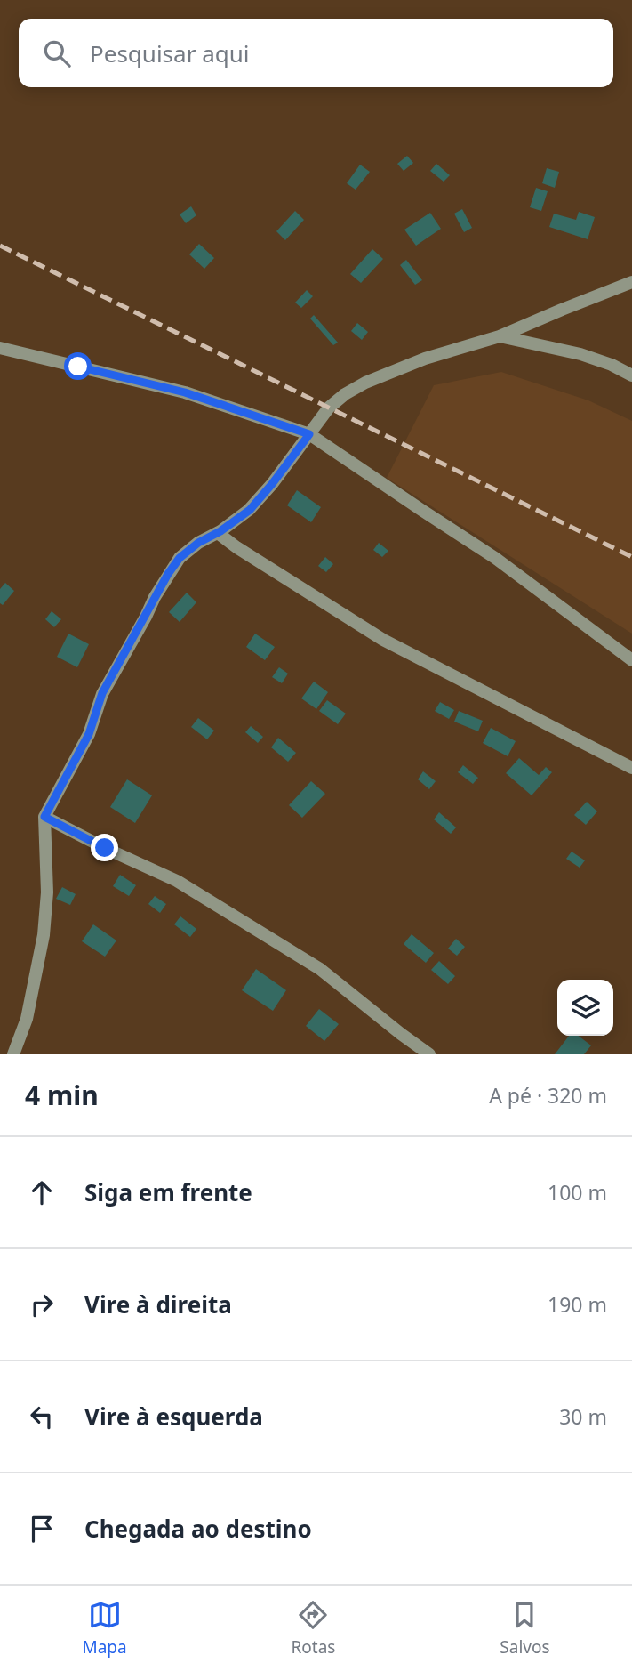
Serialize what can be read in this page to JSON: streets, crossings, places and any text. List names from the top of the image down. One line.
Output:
{"page":{"search":"Pesquisar aqui","heading":["4 min","A pé · 320 m"],"list":[["Siga em frente","100 m"],["Vire à direita","190 m"],["Vire à esquerda","30 m"],"Chegada ao destino"],"nav":["Mapa","Rotas","Salvos"]}}
